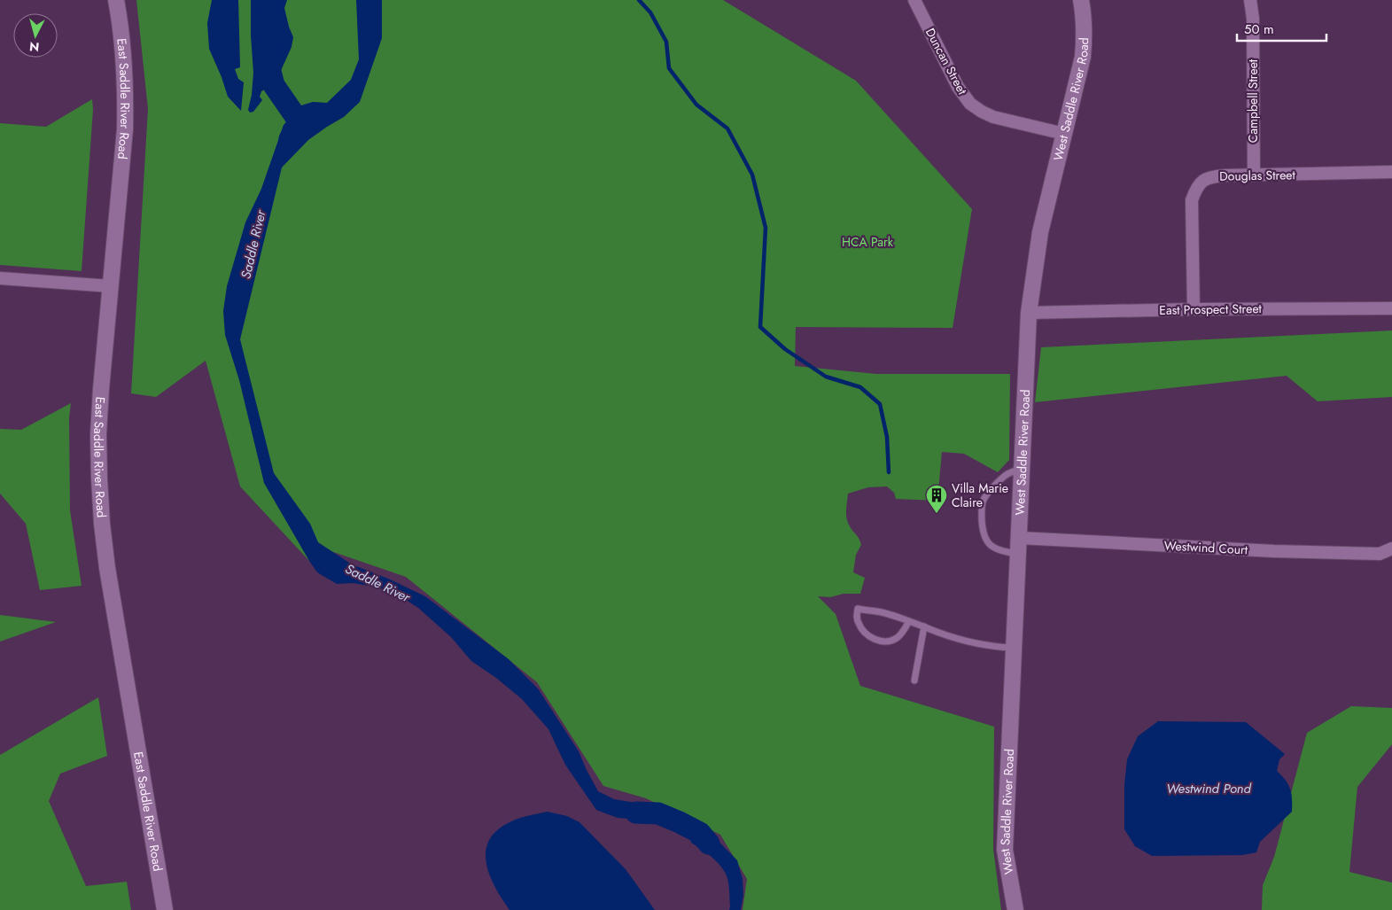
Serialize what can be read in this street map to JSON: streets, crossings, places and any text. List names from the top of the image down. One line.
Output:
{"streets":{"street":["Duncan Street","West Saddle River Road","East Saddle River Road","Campbell Street","Douglas Street","East Prospect Street","Westwind Court"]},"crossings":[["Duncan Street","West Saddle River Road"],["West Saddle River Road","East Prospect Street"],["West Saddle River Road","Westwind Court"],["Campbell Street","Douglas Street"],["Douglas Street","East Prospect Street"]],"water":["Saddle River","Westwind Pond"],"parks":["HCA Park"],"places":{"building":["Villa Marie Claire"]},"scale_bar":"50 m","north":"bottom"}
